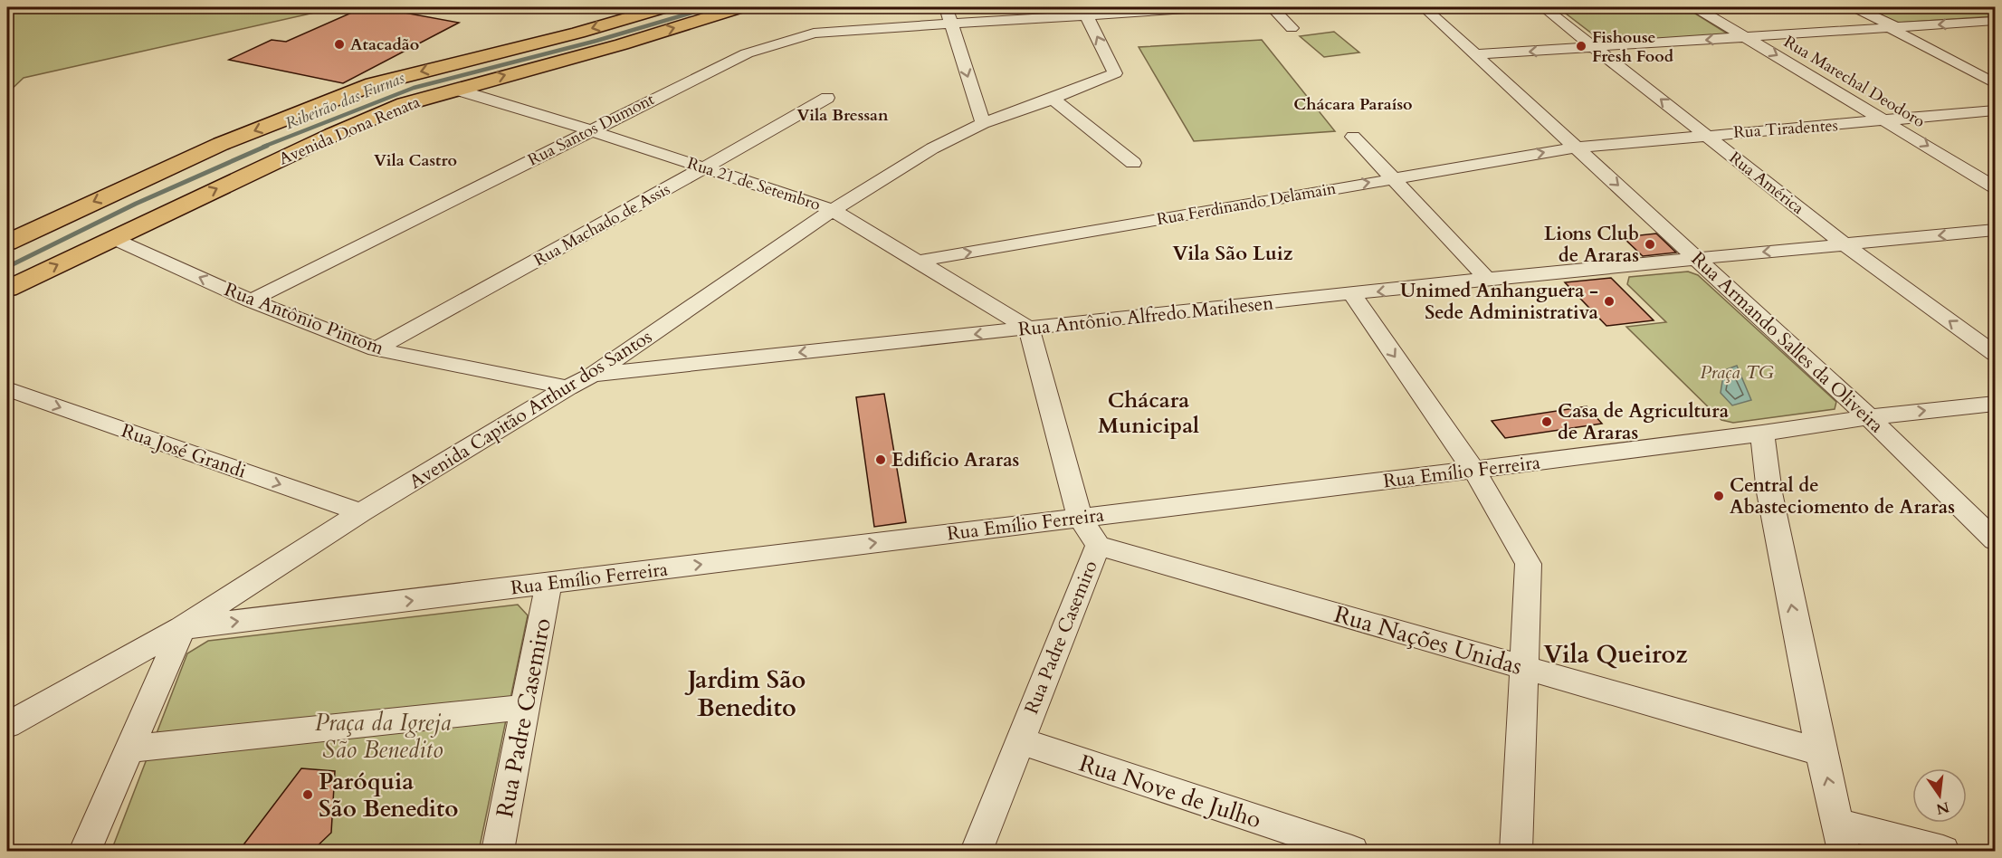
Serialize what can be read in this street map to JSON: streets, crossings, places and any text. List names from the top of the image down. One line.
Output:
{"streets":{"main road":["Avenida Dona Renata"],"street":["Rua Marechal Deodoro","Rua Tiradentes","Rua Santos Dumont","Rua América","Rua 21 de Setembro","Rua Ferdinando Delamain","Rua Machado de Assis","Rua Antônio Alfredo Matihesen","Rua Antônio Pintom","Rua Armando Salles da Oliveira","Avenida Capitão Arthur dos Santos","Rua José Grandi","Rua Emílio Ferreira","Rua Padre Casemiro","Rua Nações Unidas","Rua Nove de Julho"]},"crossings":[["Rua Marechal Deodoro","Rua Tiradentes"],["Rua Tiradentes","Rua América"],["Rua Tiradentes","Rua Ferdinando Delamain"],["Rua Tiradentes","Rua Armando Salles da Oliveira"],["Rua Santos Dumont","Rua 21 de Setembro"],["Rua Santos Dumont","Rua Antônio Pintom"],["Rua Santos Dumont","Avenida Capitão Arthur dos Santos"],["Avenida Dona Renata","Rua 21 de Setembro"],["Avenida Dona Renata","Rua Antônio Pintom"],["Rua América","Rua Antônio Alfredo Matihesen"],["Rua 21 de Setembro","Rua Ferdinando Delamain"],["Rua 21 de Setembro","Rua Machado de Assis"],["Rua 21 de Setembro","Rua Antônio Alfredo Matihesen"],["Rua 21 de Setembro","Avenida Capitão Arthur dos Santos"],["Rua 21 de Setembro","Rua Padre Casemiro"],["Rua Ferdinando Delamain","Rua Armando Salles da Oliveira"],["Rua Machado de Assis","Rua Antônio Pintom"],["Rua Antônio Alfredo Matihesen","Rua Armando Salles da Oliveira"],["Rua Antônio Alfredo Matihesen","Avenida Capitão Arthur dos Santos"],["Rua Antônio Alfredo Matihesen","Rua Padre Casemiro"],["Rua Antônio Pintom","Avenida Capitão Arthur dos Santos"],["Rua Armando Salles da Oliveira","Rua Emílio Ferreira"],["Avenida Capitão Arthur dos Santos","Rua José Grandi"],["Avenida Capitão Arthur dos Santos","Rua Emílio Ferreira"],["Rua Emílio Ferreira","Rua Padre Casemiro"],["Rua Padre Casemiro","Rua Nações Unidas"],["Rua Padre Casemiro","Rua Nove de Julho"]],"one_way":["Rua América","Rua Ferdinando Delamain","Rua Antônio Alfredo Matihesen","Rua José Grandi"],"districts":["Chácara Paraíso","Vila Bressan","Vila Castro","Vila São Luiz","Chácara Municipal","Vila Queiroz","Jardim São Benedito"],"water":["Ribeirão das Furnas"],"parks":["Praça TG","Praça da Igreja São Benedito"],"places":["Atacadão","Fishouse Fresh Food","Lions Club de Araras","Unimed Anhanguera - Sede Administrativa","Casa de Agricultura de Araras","Edifício Araras","Central de Abasteciomento de Araras","Paróquia São Benedito"],"north":"bottom"}
